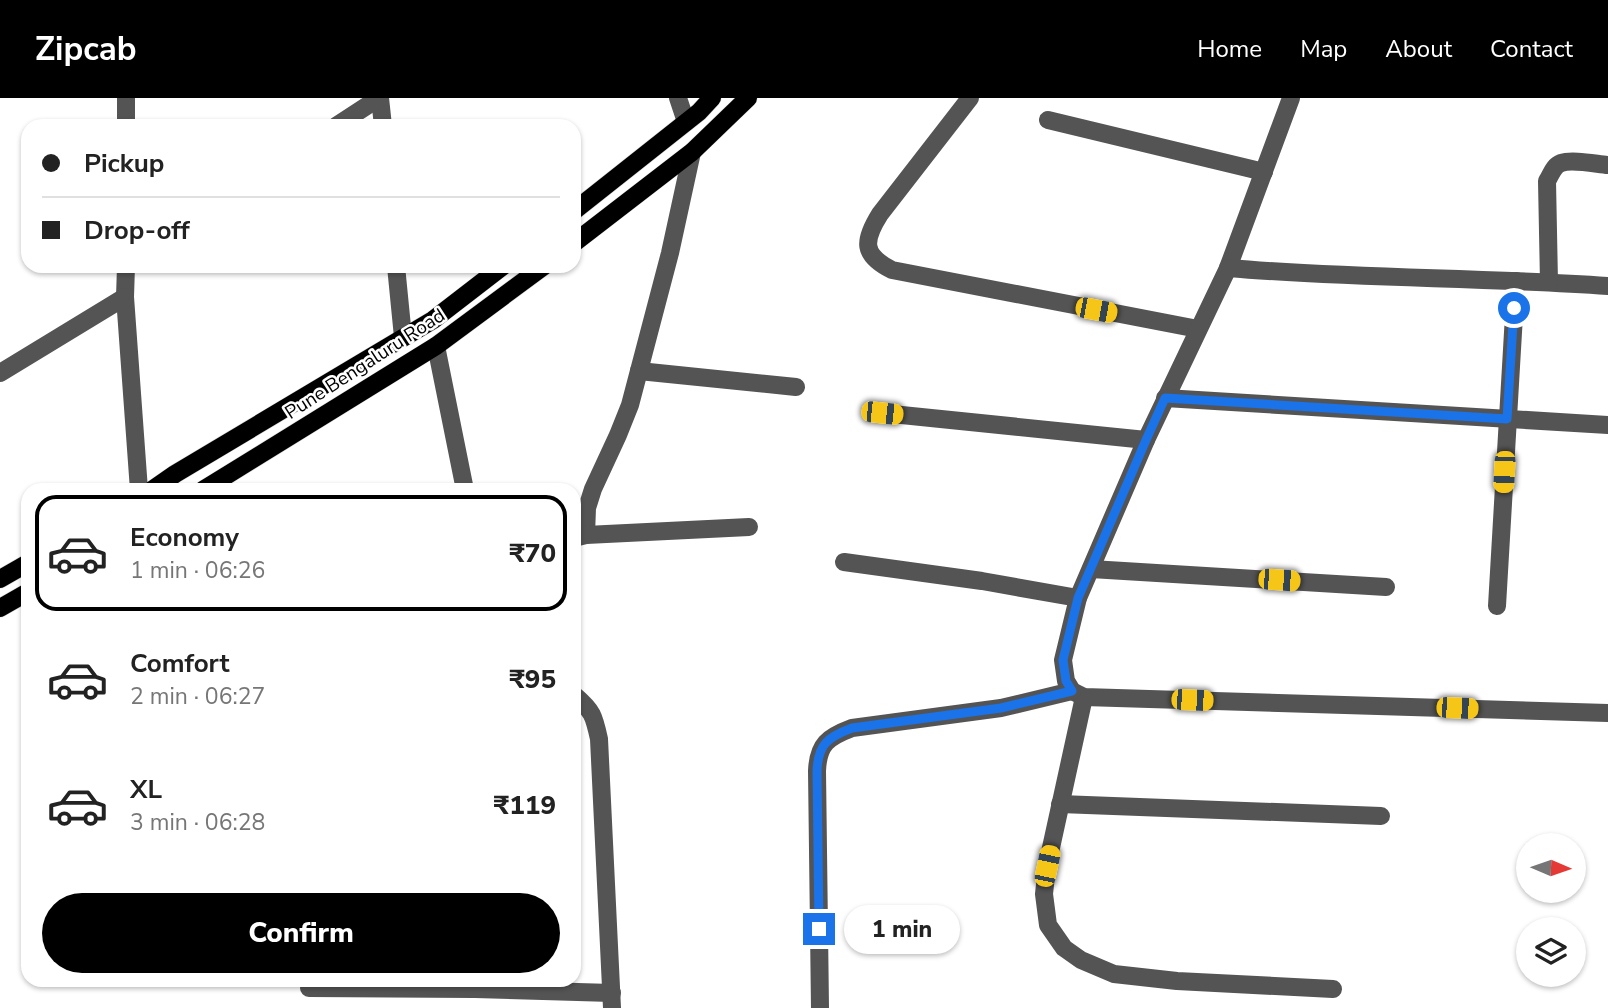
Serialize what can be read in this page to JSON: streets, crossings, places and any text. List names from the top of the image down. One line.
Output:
{"streets":{"main road":["Pune Bengaluru Road"]},"north":"right","page":{"header":"Zipcab","nav":["Home","Map","About","Contact"],"banner":["Pickup","Drop-off"],"list":[{"name":"Economy","note":"1 min · 06:26","value":"₹70"},{"name":"Comfort","note":"2 min · 06:27","value":"₹95"},{"name":"XL","note":"3 min · 06:28","value":"₹119"}],"buttons":"Confirm","bubble":"1 min"}}
